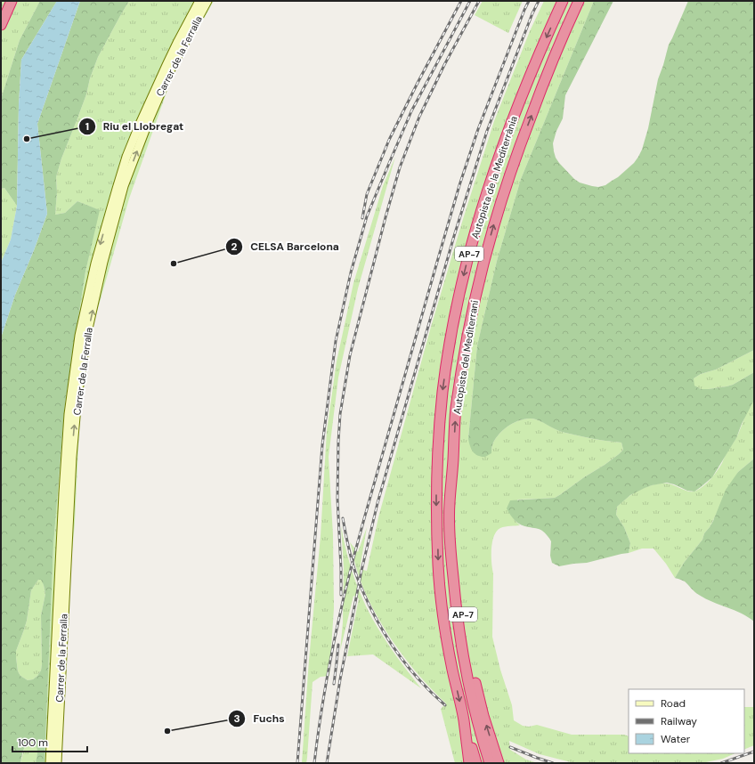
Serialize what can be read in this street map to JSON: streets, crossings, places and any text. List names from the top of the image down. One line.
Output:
{"streets":{"highway":["Autopista de la Mediterrània","AP-7","Autopista del Mediterrani"],"street":["Carrer de la Ferralla"]},"crossings":[["Autopista de la Mediterrània","Autopista del Mediterrani"],["AP-7","Autopista del Mediterrani"]],"one_way":["Autopista del Mediterrani"],"places":["Riu el Llobregat","CELSA Barcelona","Fuchs"],"legend":["Road","Railway","Water"],"scale_bar":"100 m"}
